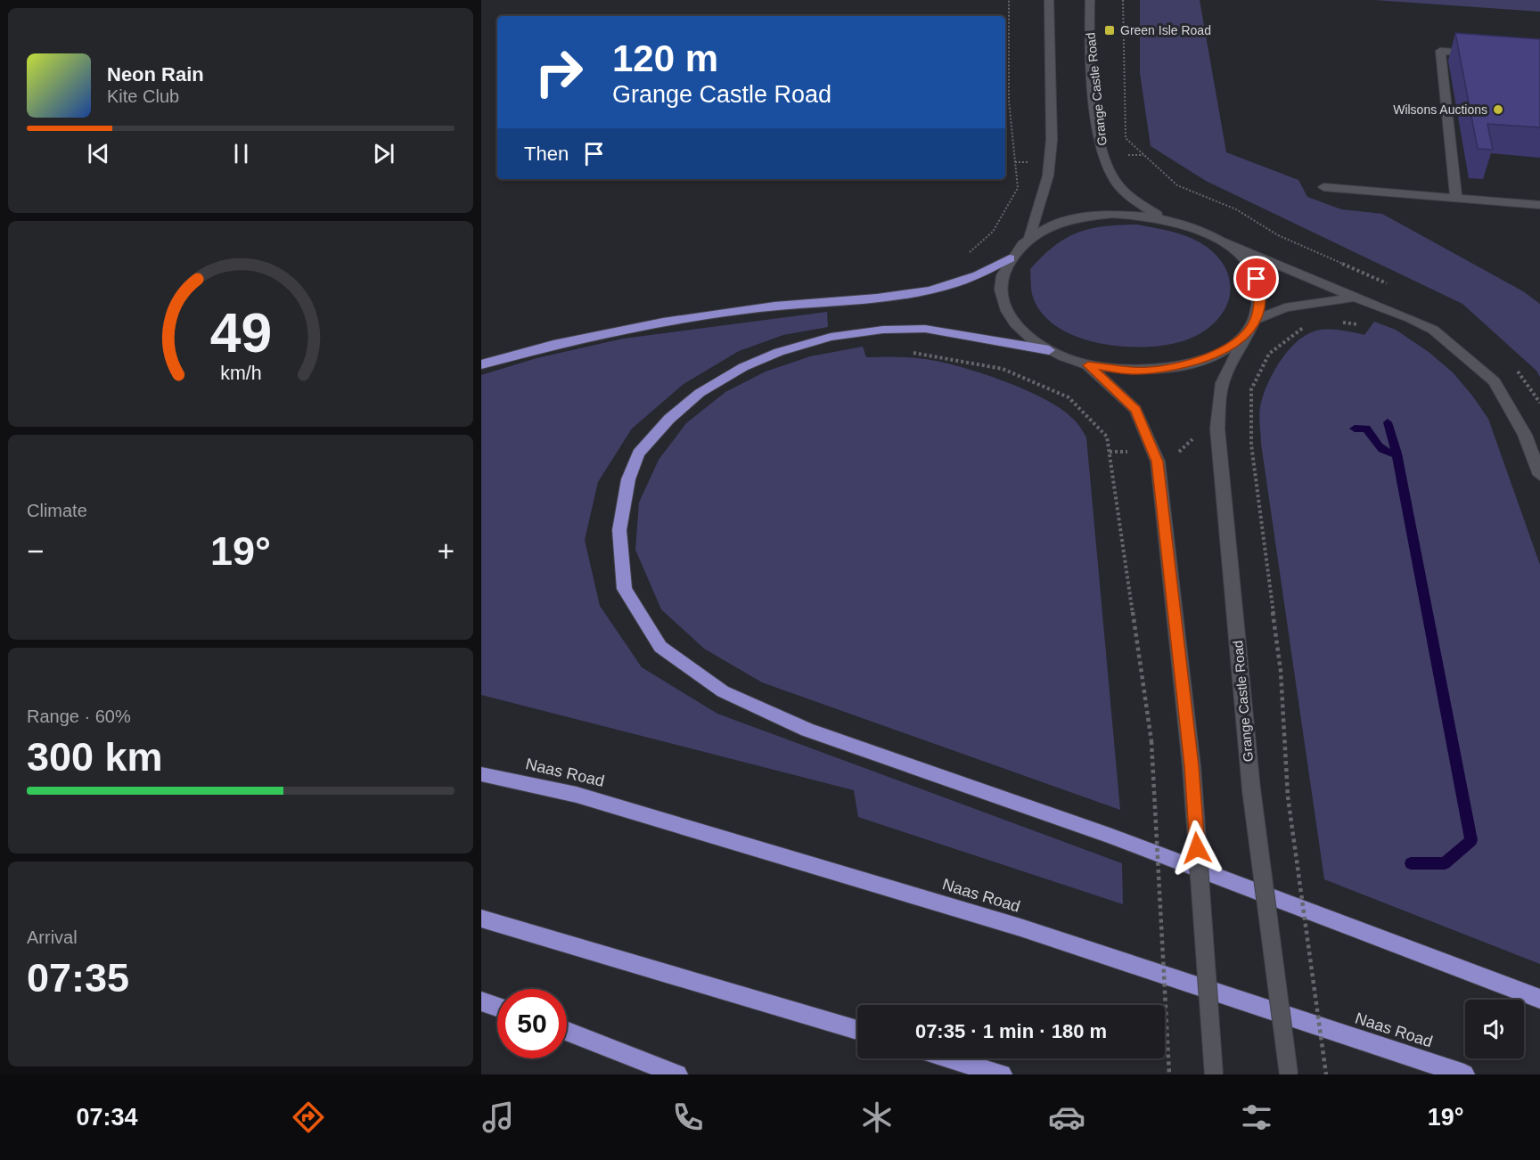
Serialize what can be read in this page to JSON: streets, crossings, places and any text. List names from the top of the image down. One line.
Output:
{"streets":{"highway":["Naas Road"],"main road":["Grange Castle Road"]},"places":{"transit":["Green Isle Road"],"other":["Wilsons Auctions"]},"page":{"turn":["120 m","Grange Castle Road"],"song":["Neon Rain","Kite Club"],"then":"Then","tile":["Climate",["Range · 60%","300 km"],["Arrival","07:35"]],"heat":["−","19°","+"],"limit":"50","trip":"07:35 · 1 min · 180 m","tabs":["07:34","19°"],"gauge":["49","km/h"]}}
